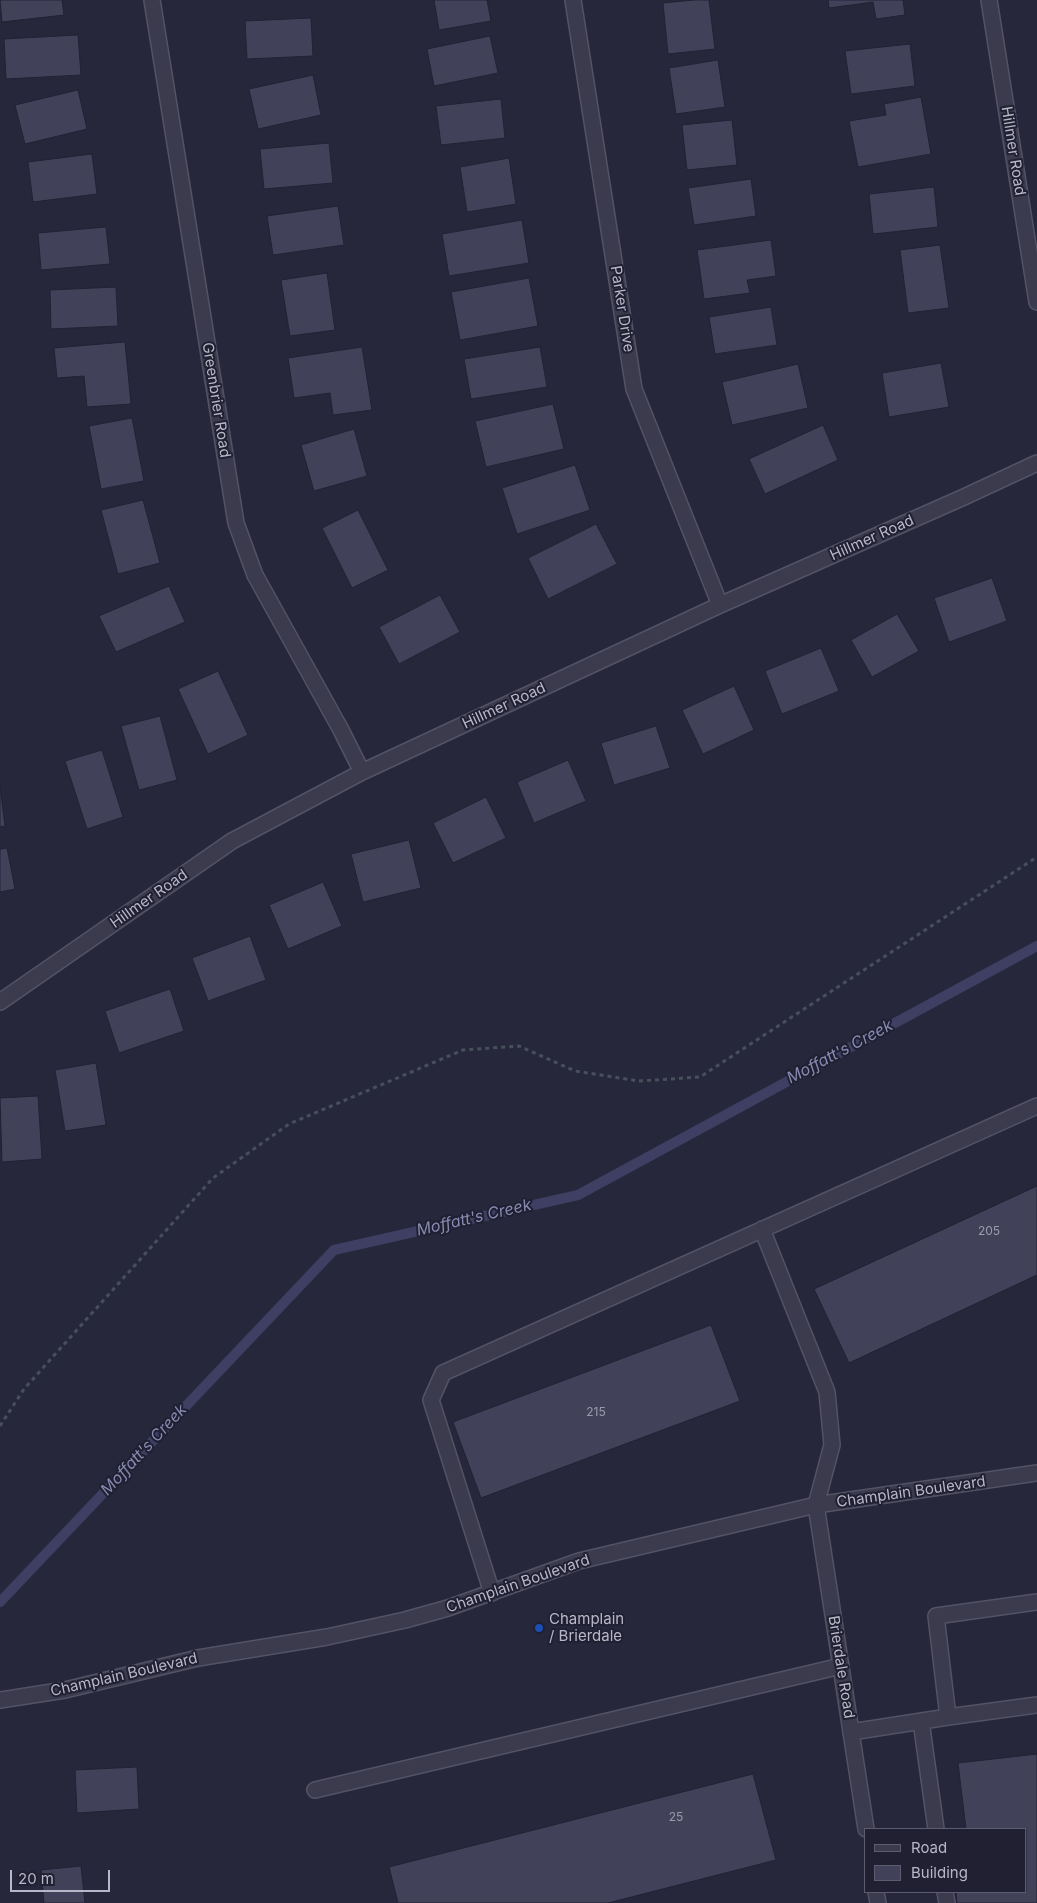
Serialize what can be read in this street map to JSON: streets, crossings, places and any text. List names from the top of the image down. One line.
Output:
{"streets":{"street":["Hillmer Road","Parker Drive","Greenbrier Road","Champlain Boulevard","Brierdale Road"]},"crossings":[["Hillmer Road","Parker Drive"],["Hillmer Road","Greenbrier Road"],["Champlain Boulevard","Brierdale Road"]],"water":["Moffatt's Creek"],"places":["Champlain / Brierdale"],"house_numbers":["205","215","25"],"legend":["Road","Building"],"scale_bar":"20 m"}
